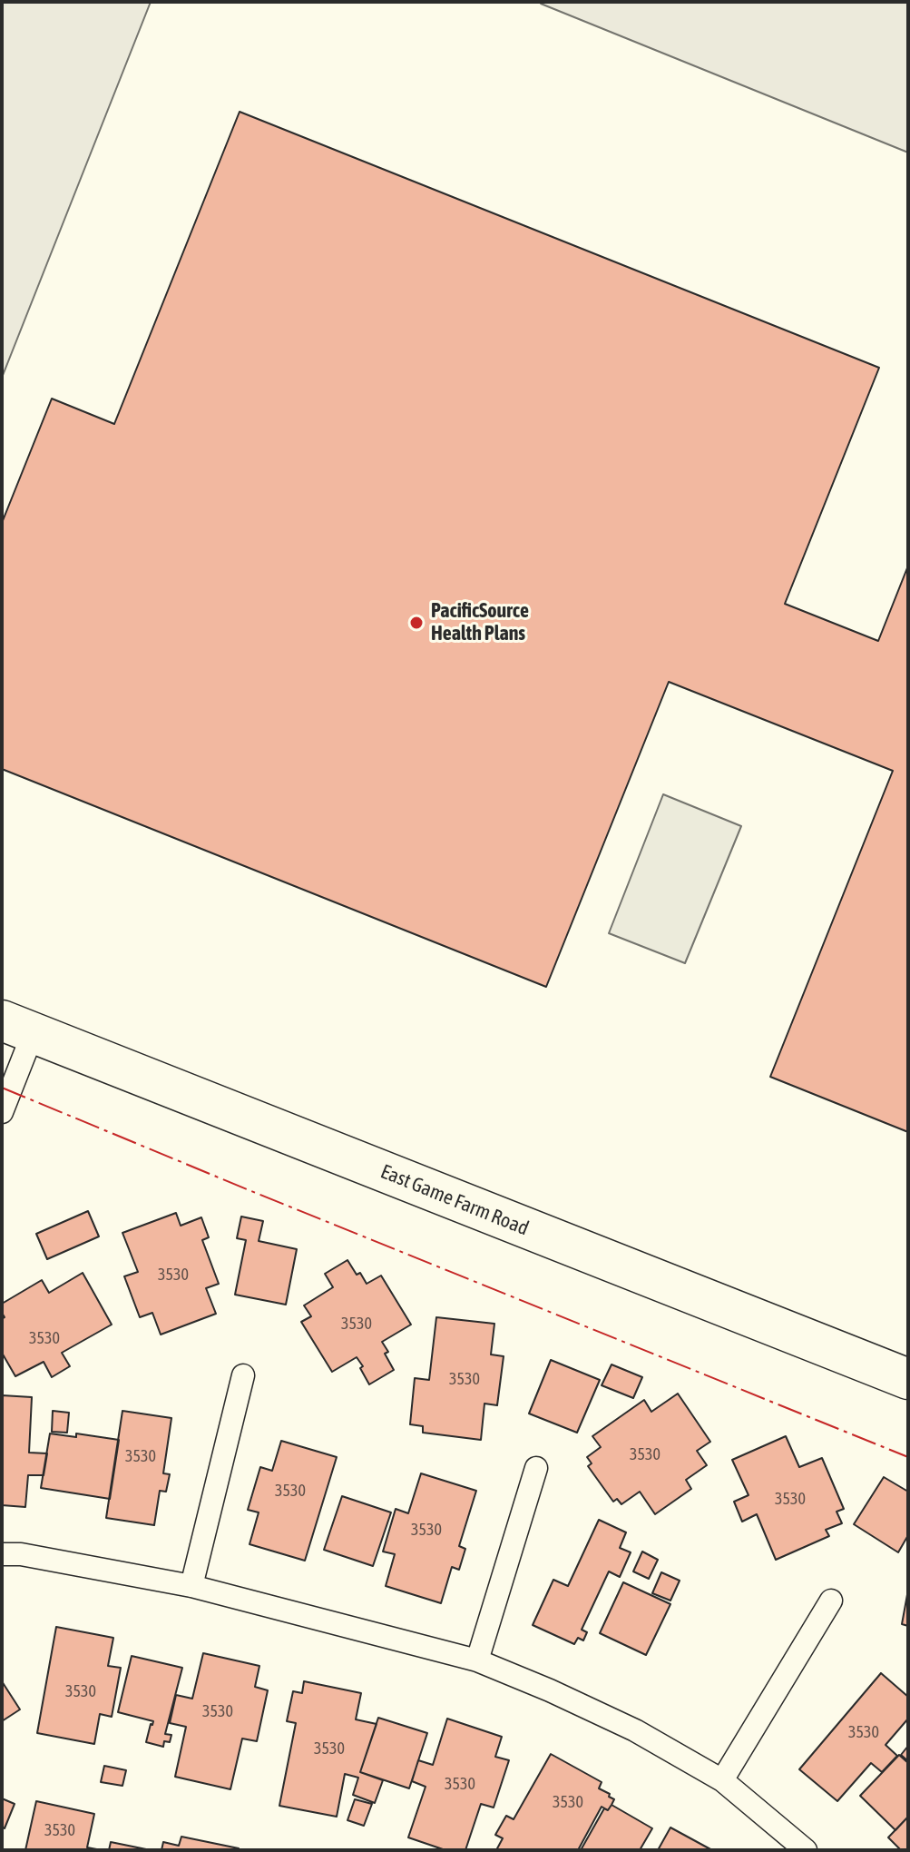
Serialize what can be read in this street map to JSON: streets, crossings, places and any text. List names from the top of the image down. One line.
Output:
{"streets":{"street":["East Game Farm Road"]},"places":["PacificSource Health Plans"],"house_numbers":["3530","3530","3530","3530","3530","3530","3530","3530","3530","3530","3530","3530","3530","3530","3530","3530"]}
